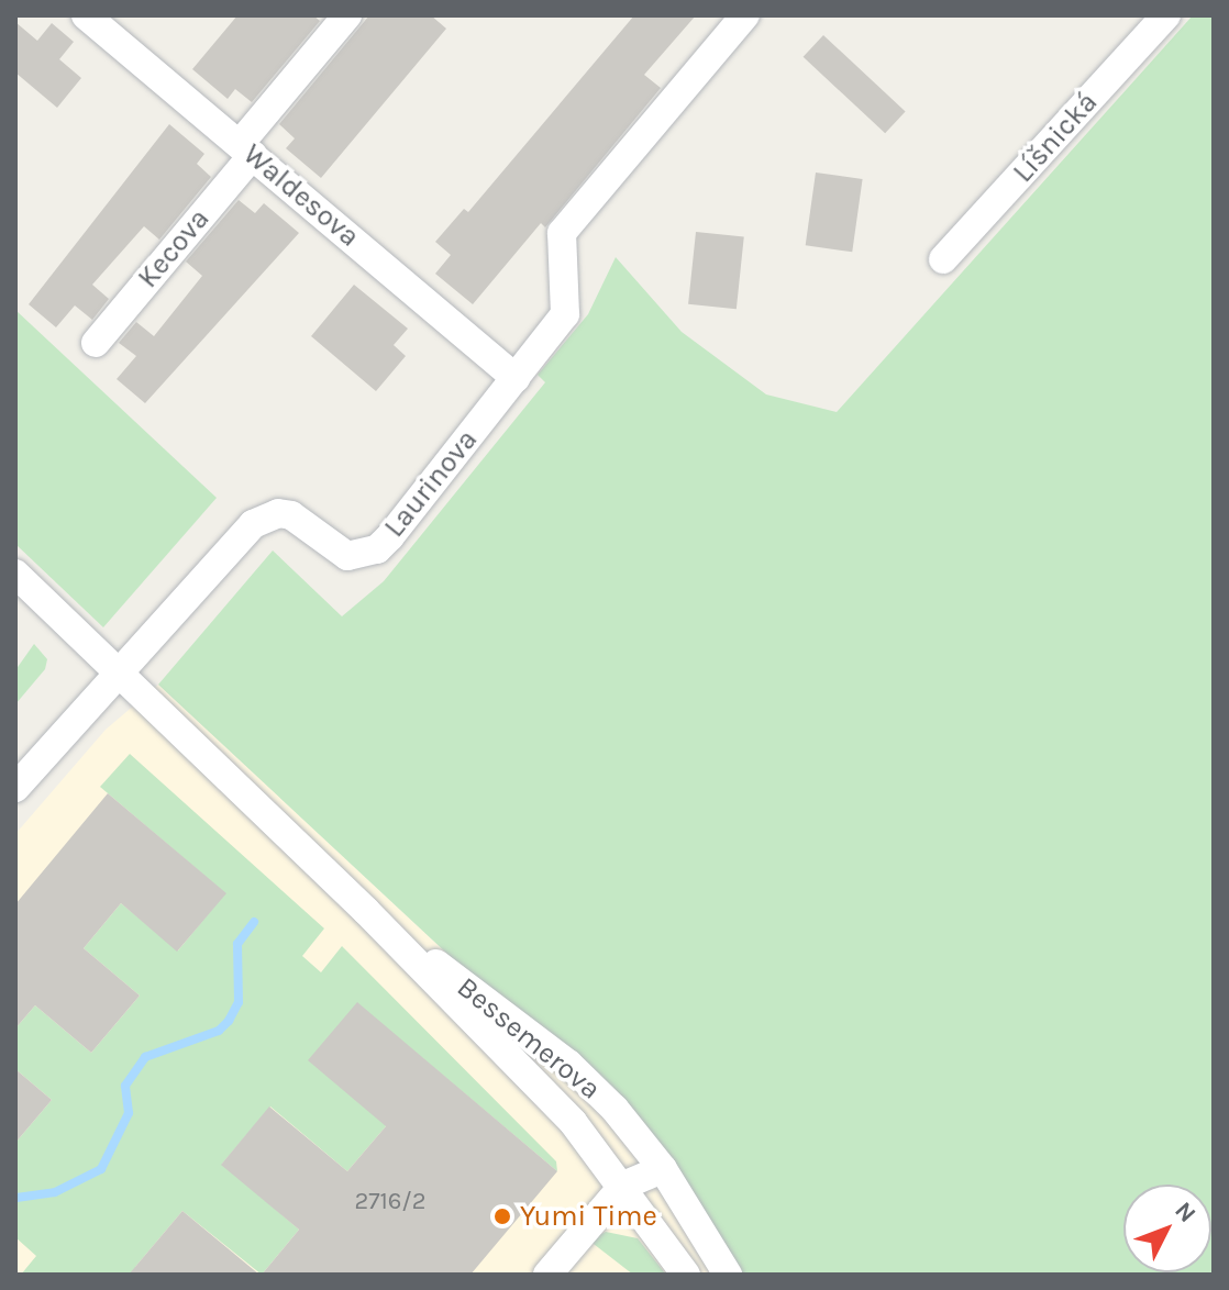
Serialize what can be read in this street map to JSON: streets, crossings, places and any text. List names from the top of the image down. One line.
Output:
{"streets":{"street":["Líšnická","Waldesova","Kecova","Laurinova","Bessemerova"]},"crossings":[["Waldesova","Kecova"],["Waldesova","Laurinova"],["Laurinova","Bessemerova"]],"places":["Yumi Time"],"house_numbers":["2716/2"],"north":"top right"}
